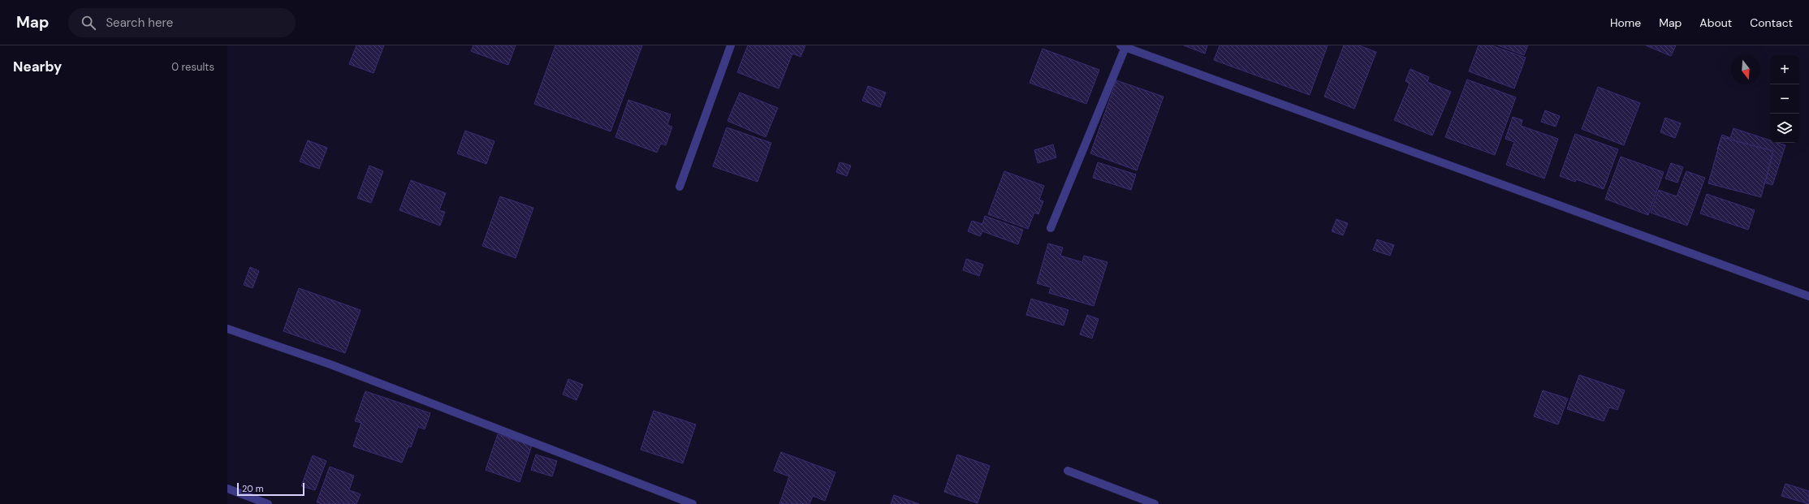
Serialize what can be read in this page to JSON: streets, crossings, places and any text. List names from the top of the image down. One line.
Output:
{"scale_bar":"20 m","north":"bottom","page":{"header":"Map","search":"Search here","nav":["Home","Map","About","Contact"],"heading":["Nearby","0 results"],"map_buttons":["+","−"],"scale":"20 m"}}
